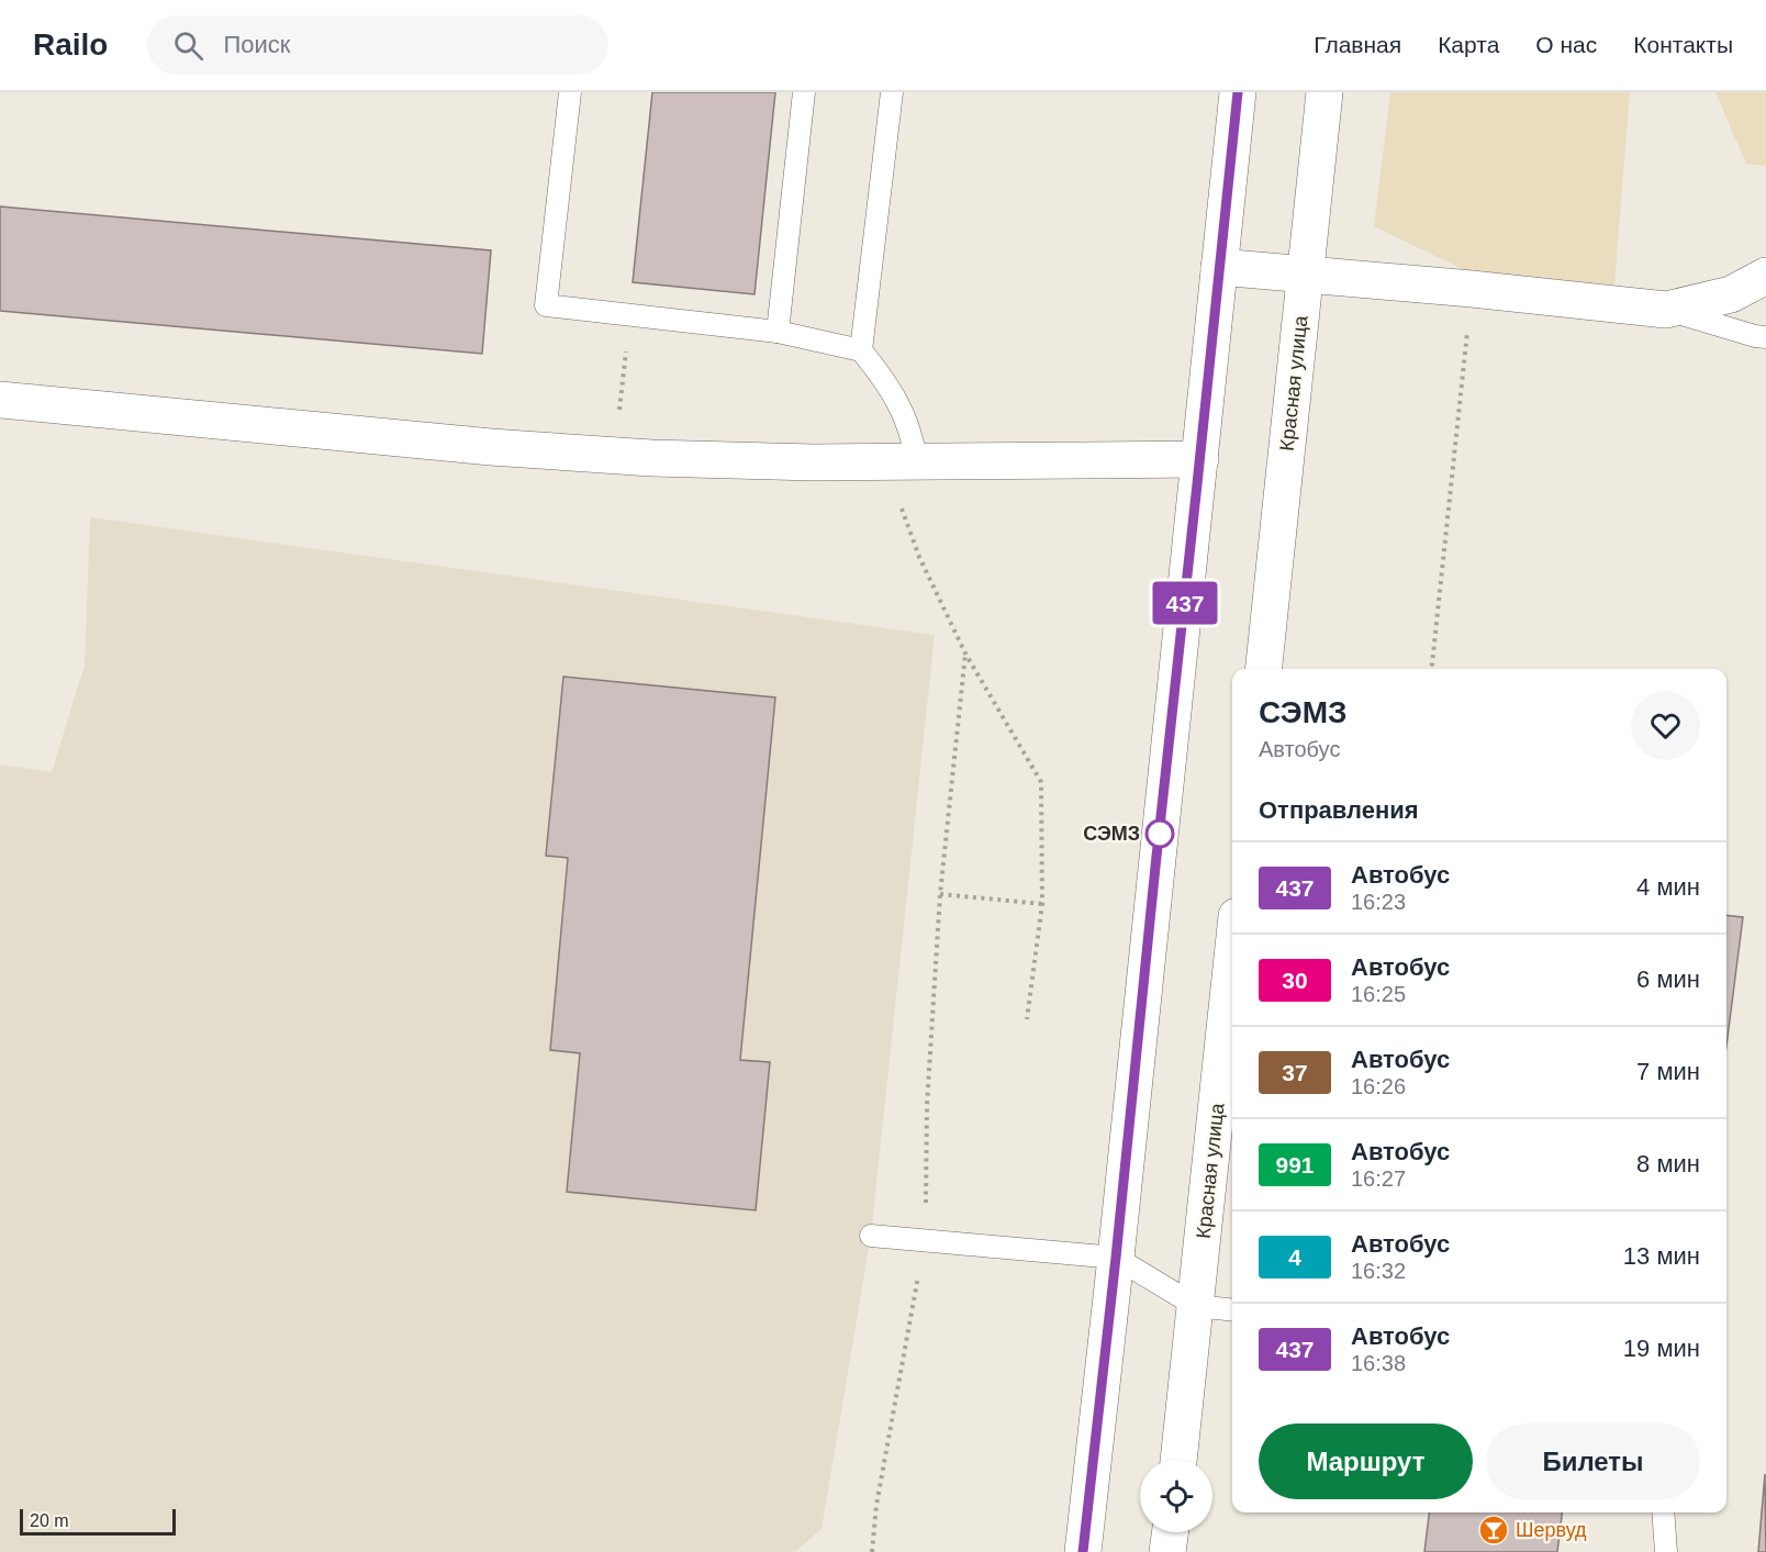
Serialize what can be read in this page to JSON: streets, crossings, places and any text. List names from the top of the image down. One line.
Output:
{"streets":{"main road":["Красная улица"]},"places":{"other":["СЭМЗ"],"bar":["Шервуд"]},"lines":["bus line 437"],"scale_bar":"20 m","page":{"header":"Railo","search":"Поиск","nav":["Главная","Карта","О нас","Контакты"],"on_map":"437","heading":[["СЭМЗ","Автобус"],"Отправления"],"list":[{"mark":"437","name":"Автобус","note":"16:23","value":"4 мин"},{"mark":"30","name":"Автобус","note":"16:25","value":"6 мин"},{"mark":"37","name":"Автобус","note":"16:26","value":"7 мин"},{"mark":"991","name":"Автобус","note":"16:27","value":"8 мин"},{"mark":"4","name":"Автобус","note":"16:32","value":"13 мин"},{"mark":"437","name":"Автобус","note":"16:38","value":"19 мин"}],"buttons":["Маршрут","Билеты"],"scale":"20 m"}}
